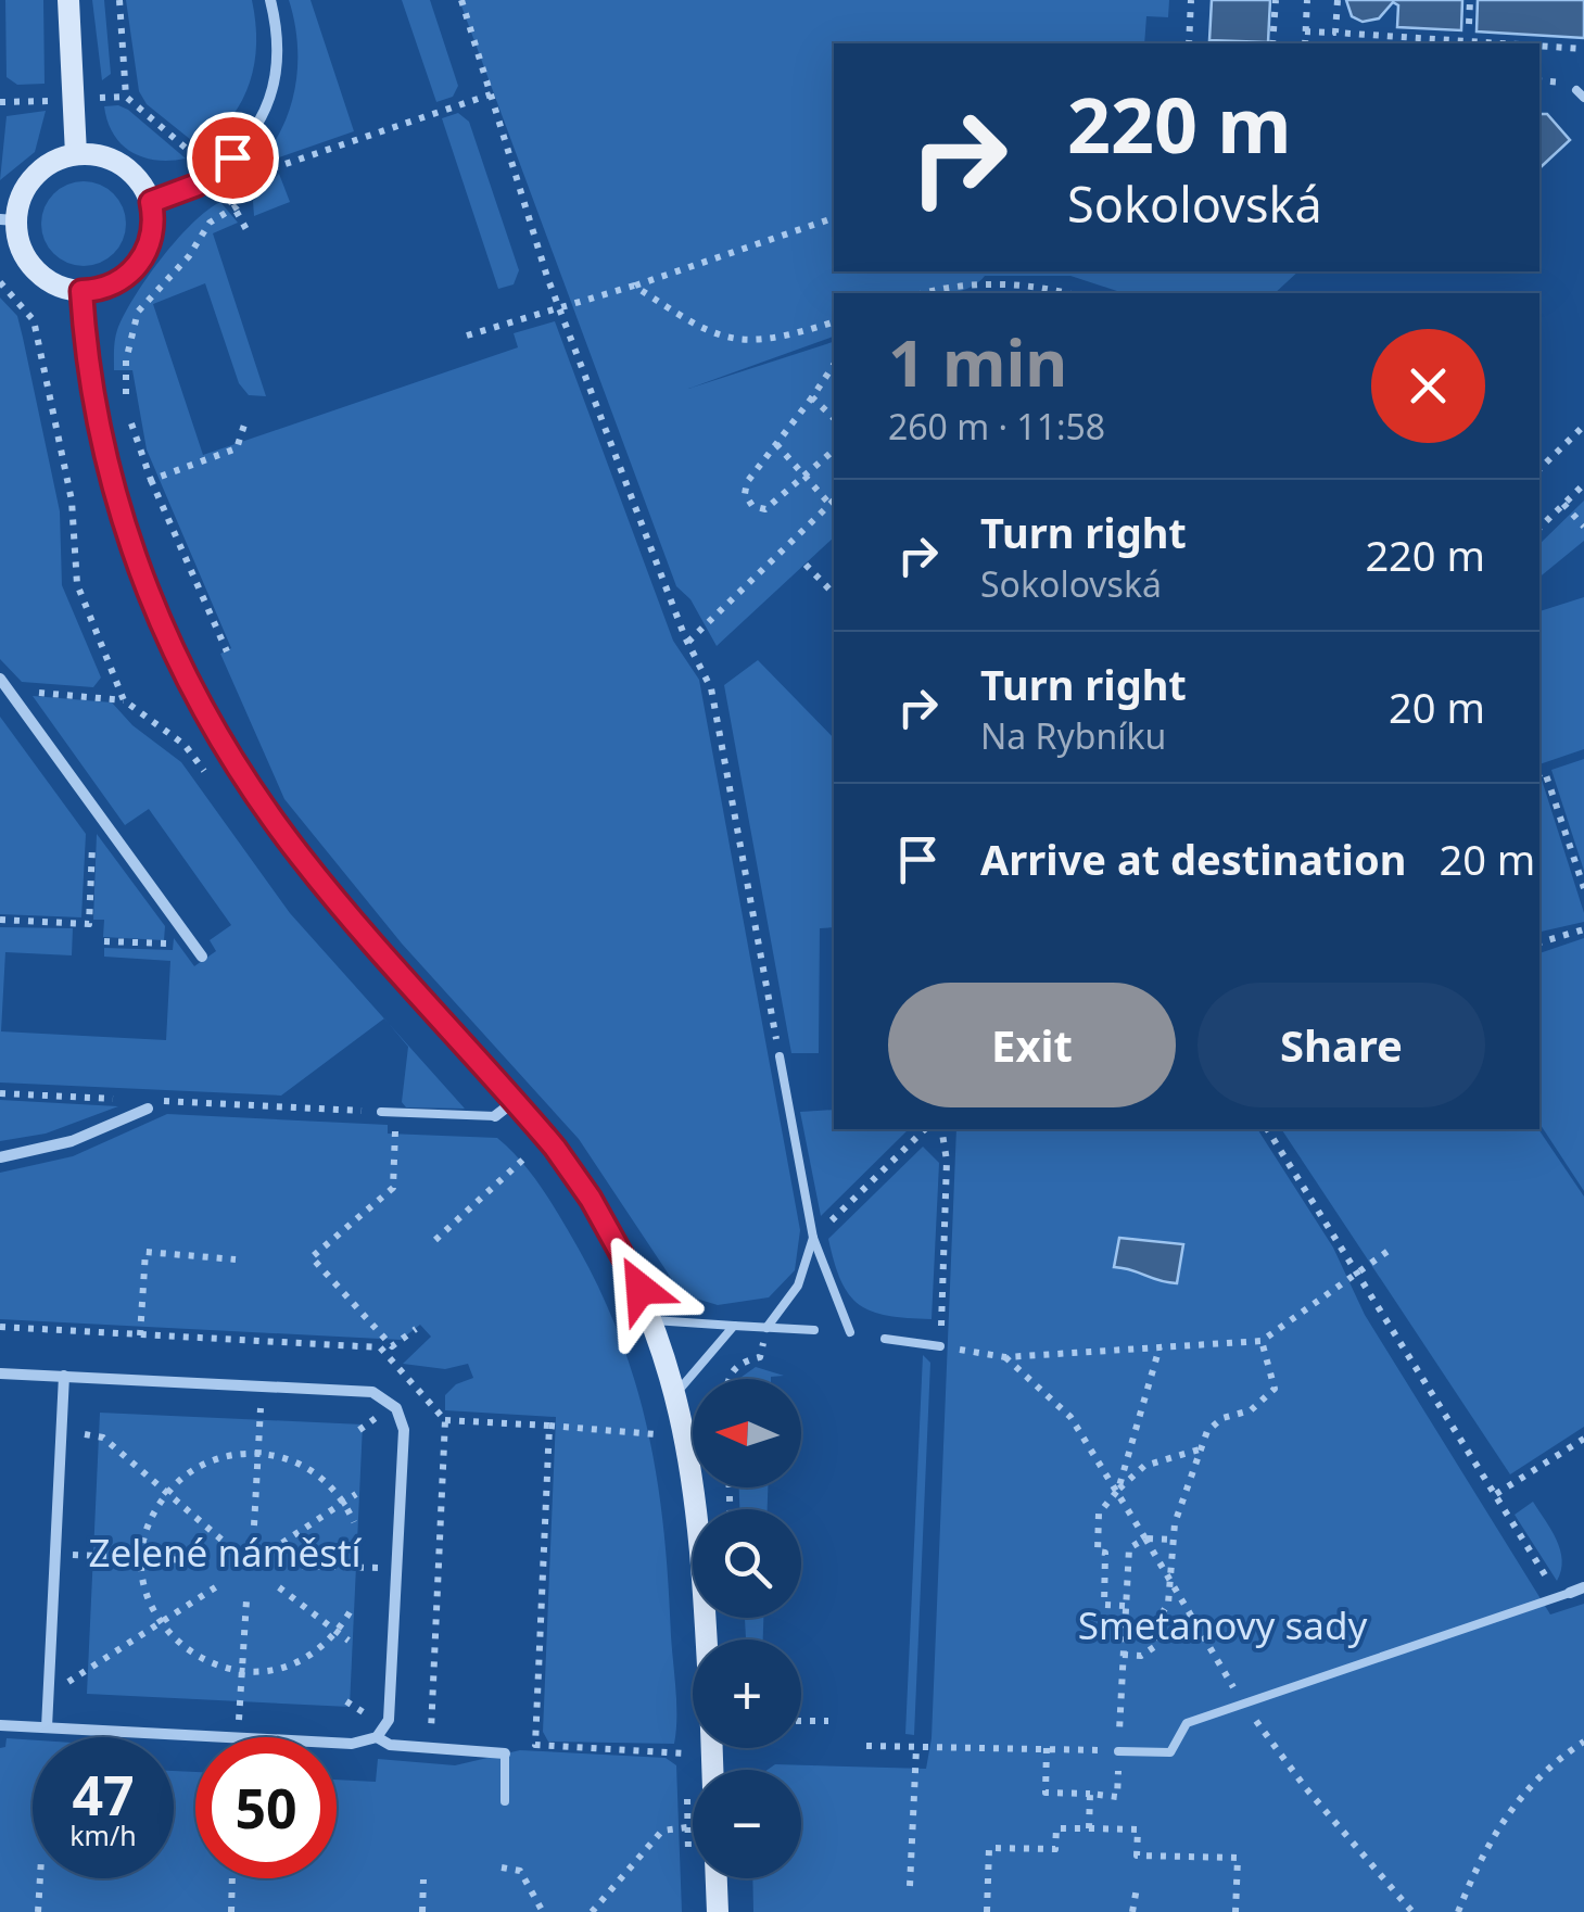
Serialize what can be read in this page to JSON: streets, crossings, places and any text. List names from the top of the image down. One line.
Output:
{"parks":["Zelené náměstí","Smetanovy sady"],"north":"left","page":{"turn":["220 m","Sokolovská"],"heading":["1 min","260 m · 11:58"],"list":[{"name":"Turn right","note":"Sokolovská","value":"220 m"},{"name":"Turn right","note":"Na Rybníku","value":"20 m"},{"name":"Arrive at destination","value":"20 m"}],"buttons":["Exit","Share"],"map_buttons":["+","−"],"speed":"47 km/h","limit":"50"}}
